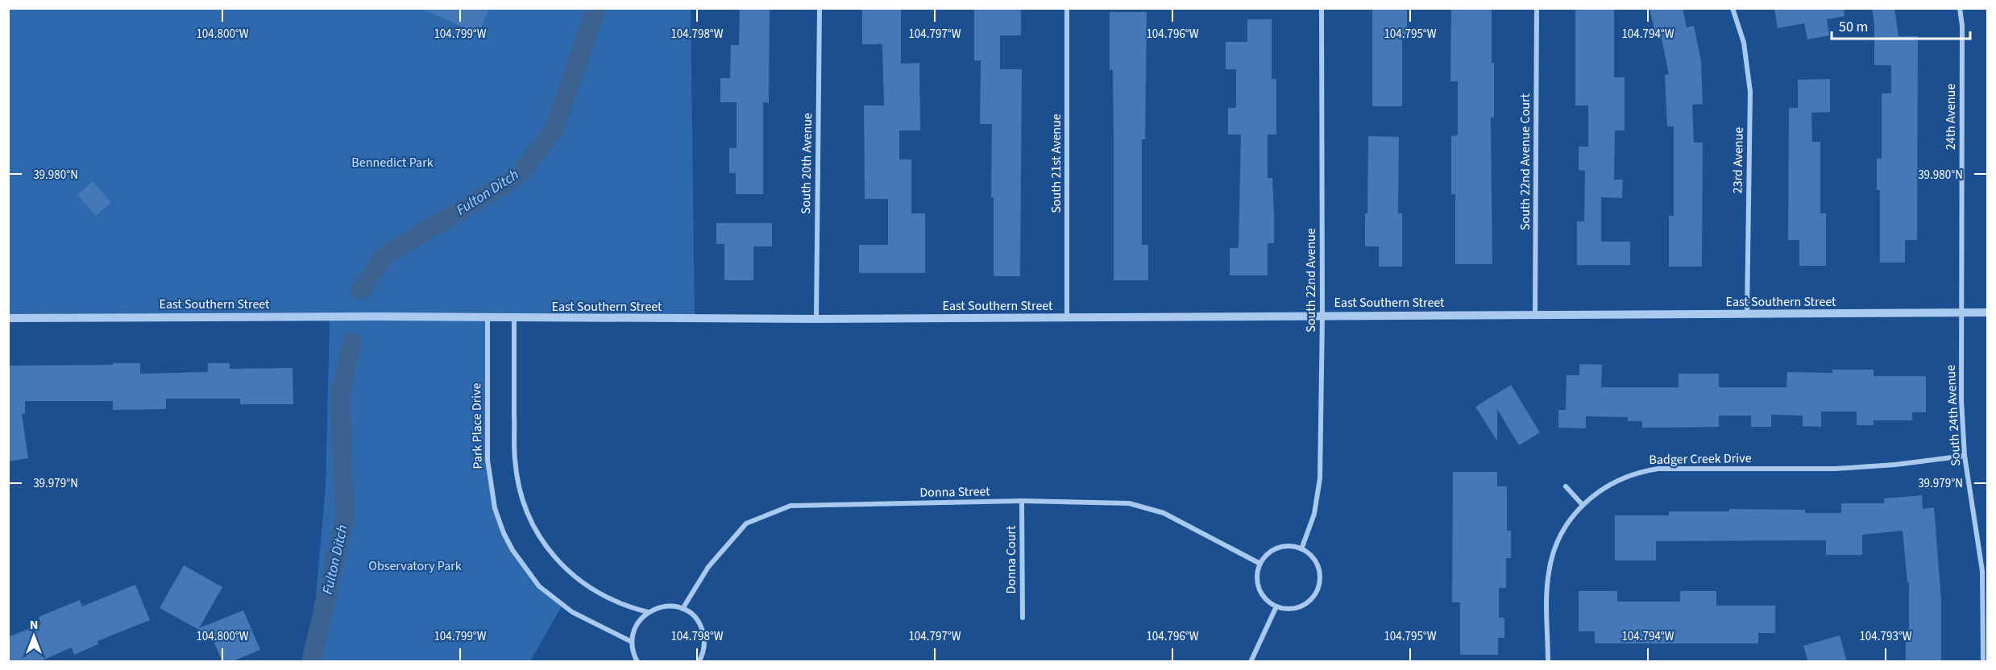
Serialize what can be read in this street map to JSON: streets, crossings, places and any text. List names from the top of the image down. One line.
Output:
{"streets":{"street":["24th Avenue","23rd Avenue","South 22nd Avenue Court","South 20th Avenue","South 21st Avenue","South 22nd Avenue","East Southern Street","South 24th Avenue","Park Place Drive","Badger Creek Drive","Donna Street","Donna Court"]},"crossings":[["24th Avenue","East Southern Street"],["24th Avenue","South 24th Avenue"],["23rd Avenue","East Southern Street"],["South 22nd Avenue Court","East Southern Street"],["South 20th Avenue","East Southern Street"],["South 21st Avenue","East Southern Street"],["South 22nd Avenue","East Southern Street"],["South 22nd Avenue","Donna Street"],["East Southern Street","South 24th Avenue"],["East Southern Street","Park Place Drive"],["South 24th Avenue","Badger Creek Drive"],["Donna Street","Donna Court"]],"water":["Fulton Ditch"],"parks":["Bennedict Park","Observatory Park"],"scale_bar":"50 m","north":"top","coordinates":["104.800°W","104.799°W","104.798°W","104.797°W","104.796°W","104.795°W","104.794°W","39.980°N","39.979°N","104.793°W"]}
